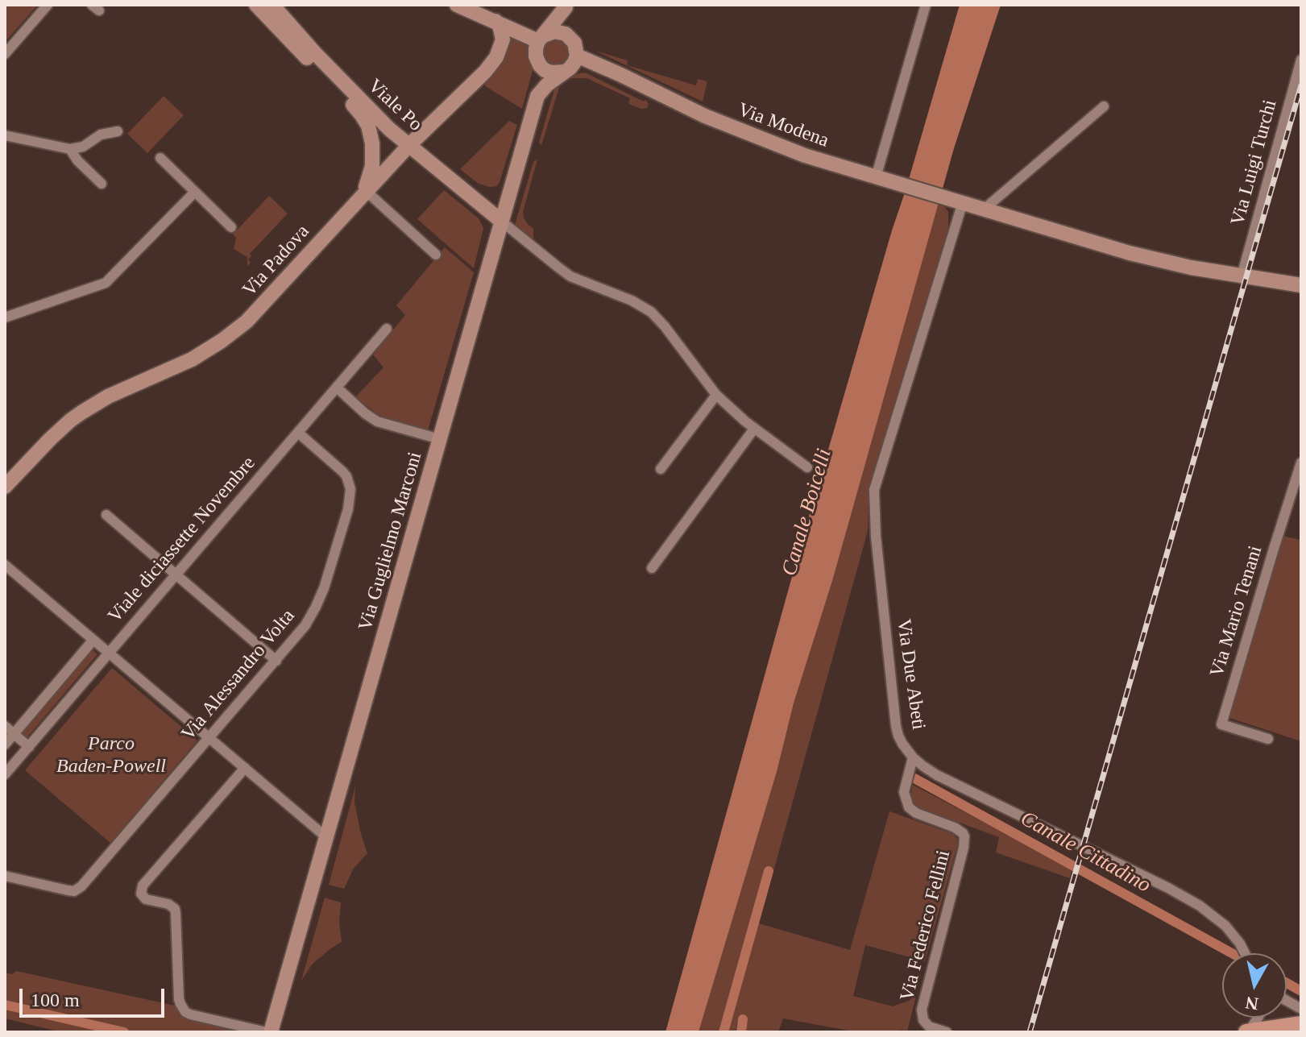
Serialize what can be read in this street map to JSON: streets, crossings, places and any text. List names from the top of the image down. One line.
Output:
{"streets":{"main road":["Viale Po","Via Modena","Via Padova","Via Guglielmo Marconi"],"street":["Via Luigi Turchi","Viale diciassette Novembre","Via Mario Tenani","Via Due Abeti","Via Alessandro Volta","Via Federico Fellini"]},"crossings":[["Viale Po","Via Padova"],["Viale Po","Via Guglielmo Marconi"],["Via Modena","Via Luigi Turchi"],["Via Modena","Via Due Abeti"],["Viale diciassette Novembre","Via Alessandro Volta"],["Via Due Abeti","Via Federico Fellini"]],"water":["Canale Boicelli","Canale Cittadino"],"parks":["Parco Baden-Powell"],"scale_bar":"100 m","north":"bottom"}
